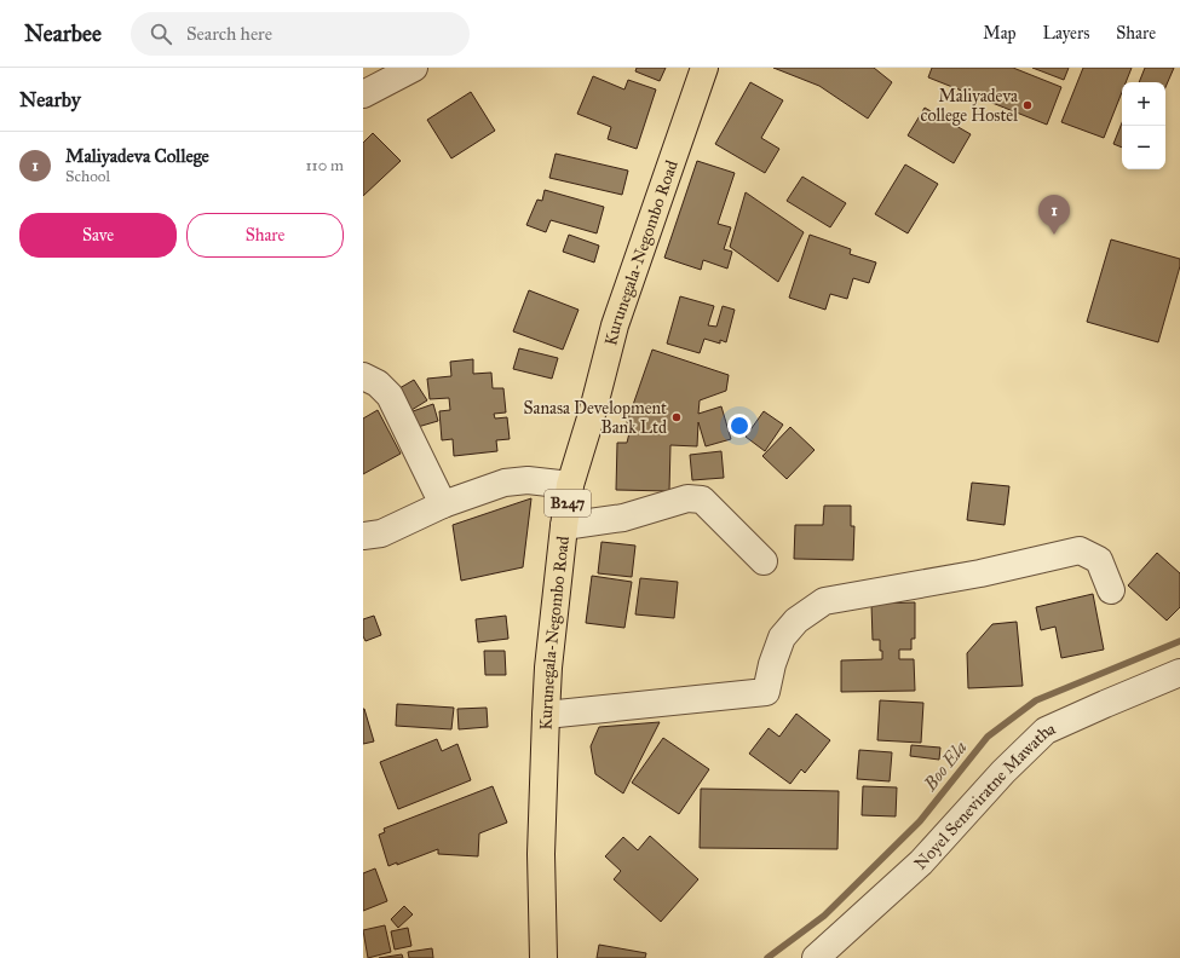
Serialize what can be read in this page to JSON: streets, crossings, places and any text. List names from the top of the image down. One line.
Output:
{"streets":{"main road":["Kurunegala-Negombo Road","B247"],"street":["Noyel Seneviratne Mawatha"]},"water":["Boo Ela"],"places":["Maliyadeva college Hostel","Sanasa Development Bank Ltd"],"page":{"header":"Nearbee","search":"Search here","nav":["Map","Layers","Share"],"heading":"Nearby","map_buttons":["+","−"],"list":[{"mark":"1","name":"Maliyadeva College","note":"School","value":"110 m"}],"pins":"1","buttons":["Save","Share"]}}
